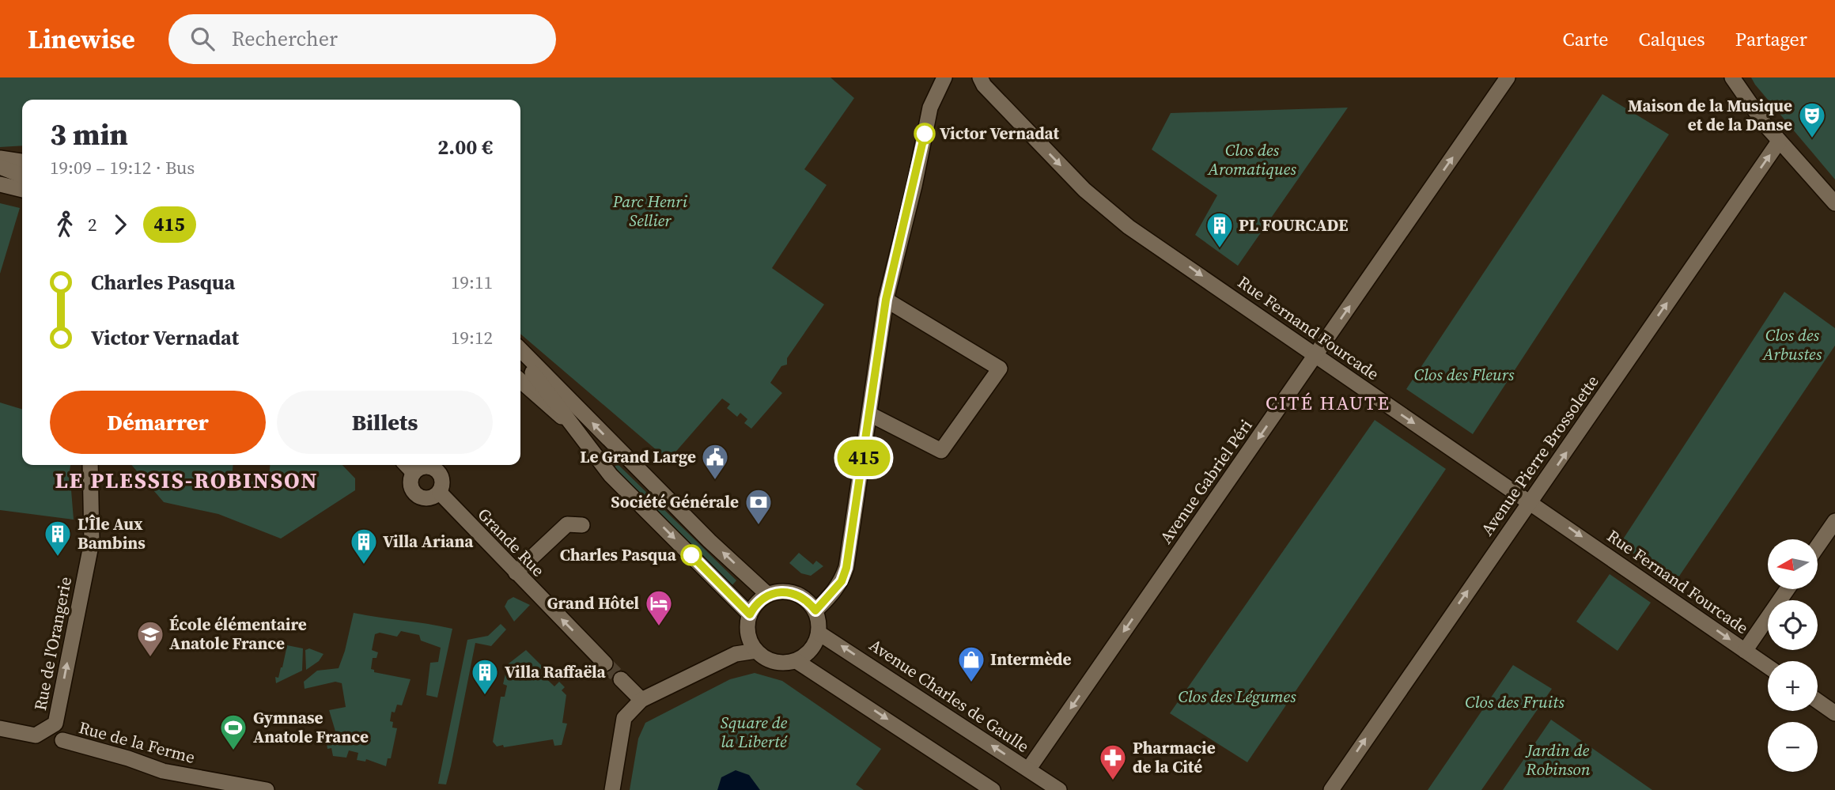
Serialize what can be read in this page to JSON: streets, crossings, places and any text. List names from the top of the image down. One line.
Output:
{"streets":{"street":["Rue Fernand Fourcade","Avenue Pierre Brossolette","Avenue Gabriel Péri","Grande Rue","Rue de l'Orangerie","Avenue Charles de Gaulle","Rue de la Ferme"]},"crossings":[["Rue Fernand Fourcade","Avenue Pierre Brossolette"],["Rue Fernand Fourcade","Avenue Gabriel Péri"],["Avenue Gabriel Péri","Avenue Charles de Gaulle"],["Rue de l'Orangerie","Rue de la Ferme"]],"one_way":["Rue Fernand Fourcade","Avenue Pierre Brossolette","Rue de l'Orangerie"],"districts":["CITÉ HAUTE","LE PLESSIS-ROBINSON"],"parks":["Clos des Aromatiques","Parc Henri Sellier","Clos des Arbustes","Clos des Fleurs","Clos des Légumes","Clos des Fruits","Square de la Liberté","Jardin de Robinson"],"places":{"other":["Victor Vernadat","Charles Pasqua"],"theatre":["Maison de la Musique et de la Danse"],"building":["PL FOURCADE","L'Île Aux Bambins","Villa Ariana","Villa Raffaëla"],"public building":["Le Grand Large"],"bank":["Société Générale"],"hotel":["Grand Hôtel"],"school or university":["École élémentaire Anatole France"],"shop":["Intermède"],"sports":["Gymnase Anatole France"],"pharmacy":["Pharmacie de la Cité"]},"lines":["bus line 415"],"north":"left","page":{"header":"Linewise","search":"Rechercher","nav":["Carte","Calques","Partager"],"on_map":"415","heading":["3 min","19:09 – 19:12 · Bus","2.00 €"],"legs":["2","415"],"list":[{"name":"Charles Pasqua","value":"19:11"},{"name":"Victor Vernadat","value":"19:12"}],"buttons":["Démarrer","Billets"],"map_buttons":["+","−"]}}
